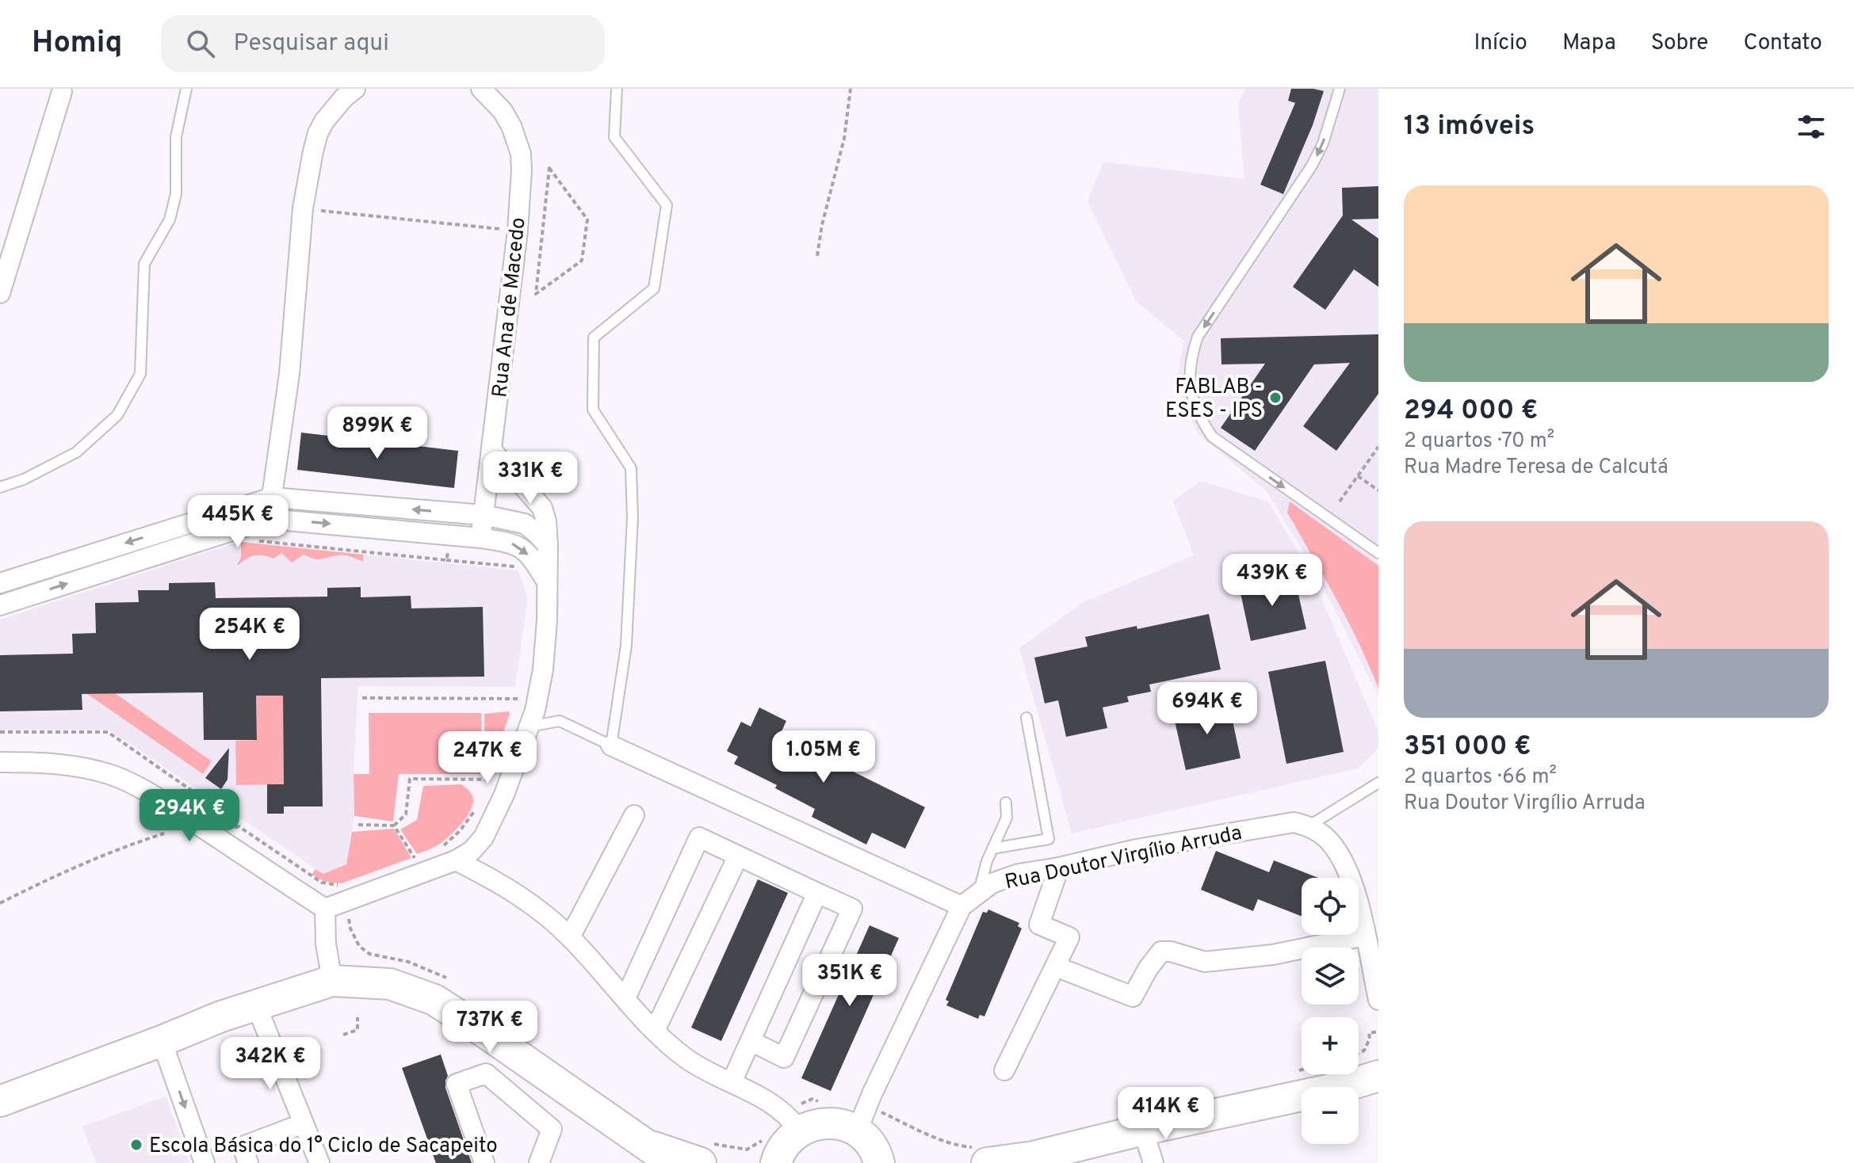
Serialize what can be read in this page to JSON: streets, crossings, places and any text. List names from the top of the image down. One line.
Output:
{"streets":{"street":["Rua Ana de Macedo","Rua Doutor Virgílio Arruda"]},"places":["FABLAB - ESES - IPS","Escola Básica do 1° Ciclo de Sacapeito"],"page":{"header":"Homiq","search":"Pesquisar aqui","nav":["Início","Mapa","Sobre","Contato"],"heading":"13 imóveis","list":[{"name":"294 000 €","note":"2 quartos · 70 m² · Rua Madre Teresa de Calcutá"},{"name":"351 000 €","note":"2 quartos · 66 m² · Rua Doutor Virgílio Arruda"}],"price":["899K €","331K €","445K €","439K €","254K €","694K €","1.05M €","247K €","294K €","351K €","737K €","342K €","414K €"],"map_buttons":["+","−"]}}
